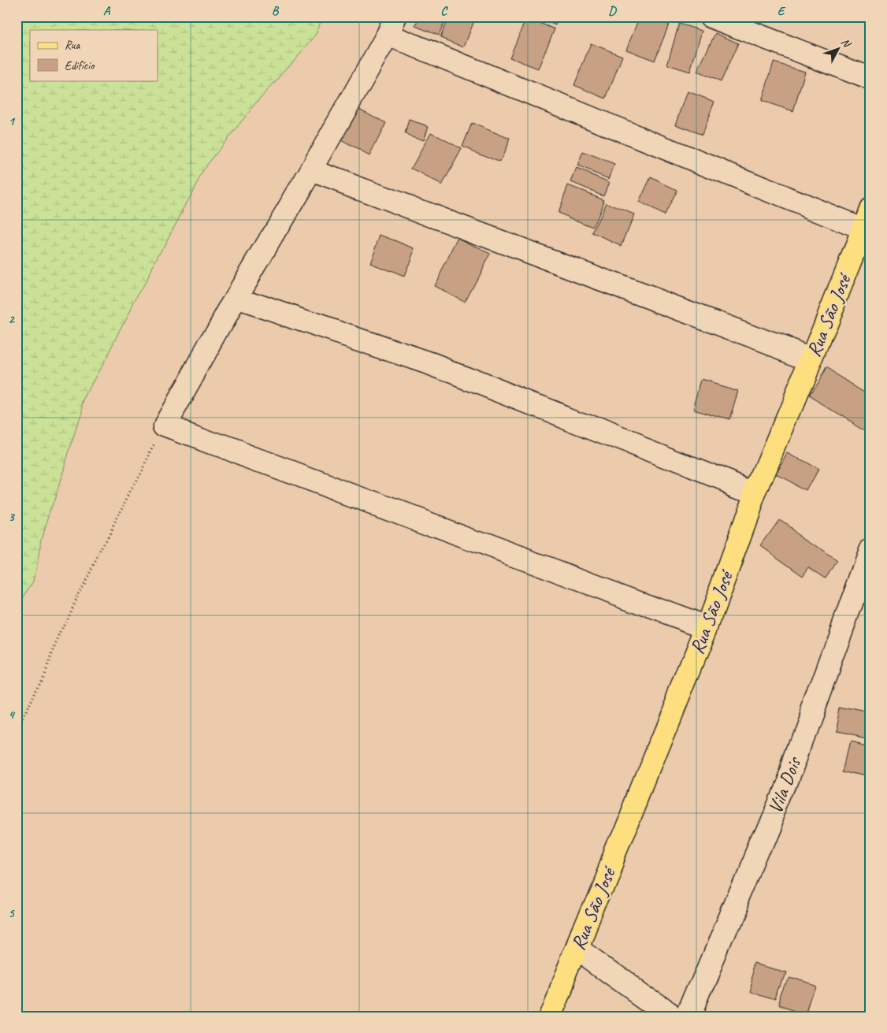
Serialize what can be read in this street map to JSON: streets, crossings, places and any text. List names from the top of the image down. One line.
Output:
{"streets":{"main road":["Rua São José"],"street":["Vila Dois"]},"legend":["Rua","Edifício"],"north":"top right","grid":{"columns":["A","B","C","D","E"],"rows":["1","2","3","4","5"]}}
